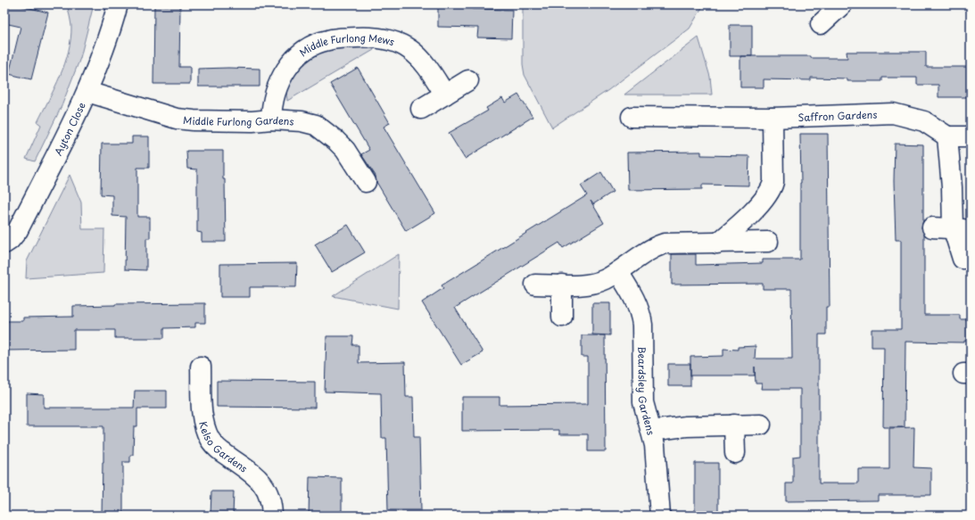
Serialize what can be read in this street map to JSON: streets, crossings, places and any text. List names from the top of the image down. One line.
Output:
{"streets":{"street":["Middle Furlong Mews","Saffron Gardens","Middle Furlong Gardens","Ayton Close","Beardsley Gardens","Kelso Gardens"]},"crossings":[["Middle Furlong Mews","Middle Furlong Gardens"],["Middle Furlong Gardens","Ayton Close"]]}
